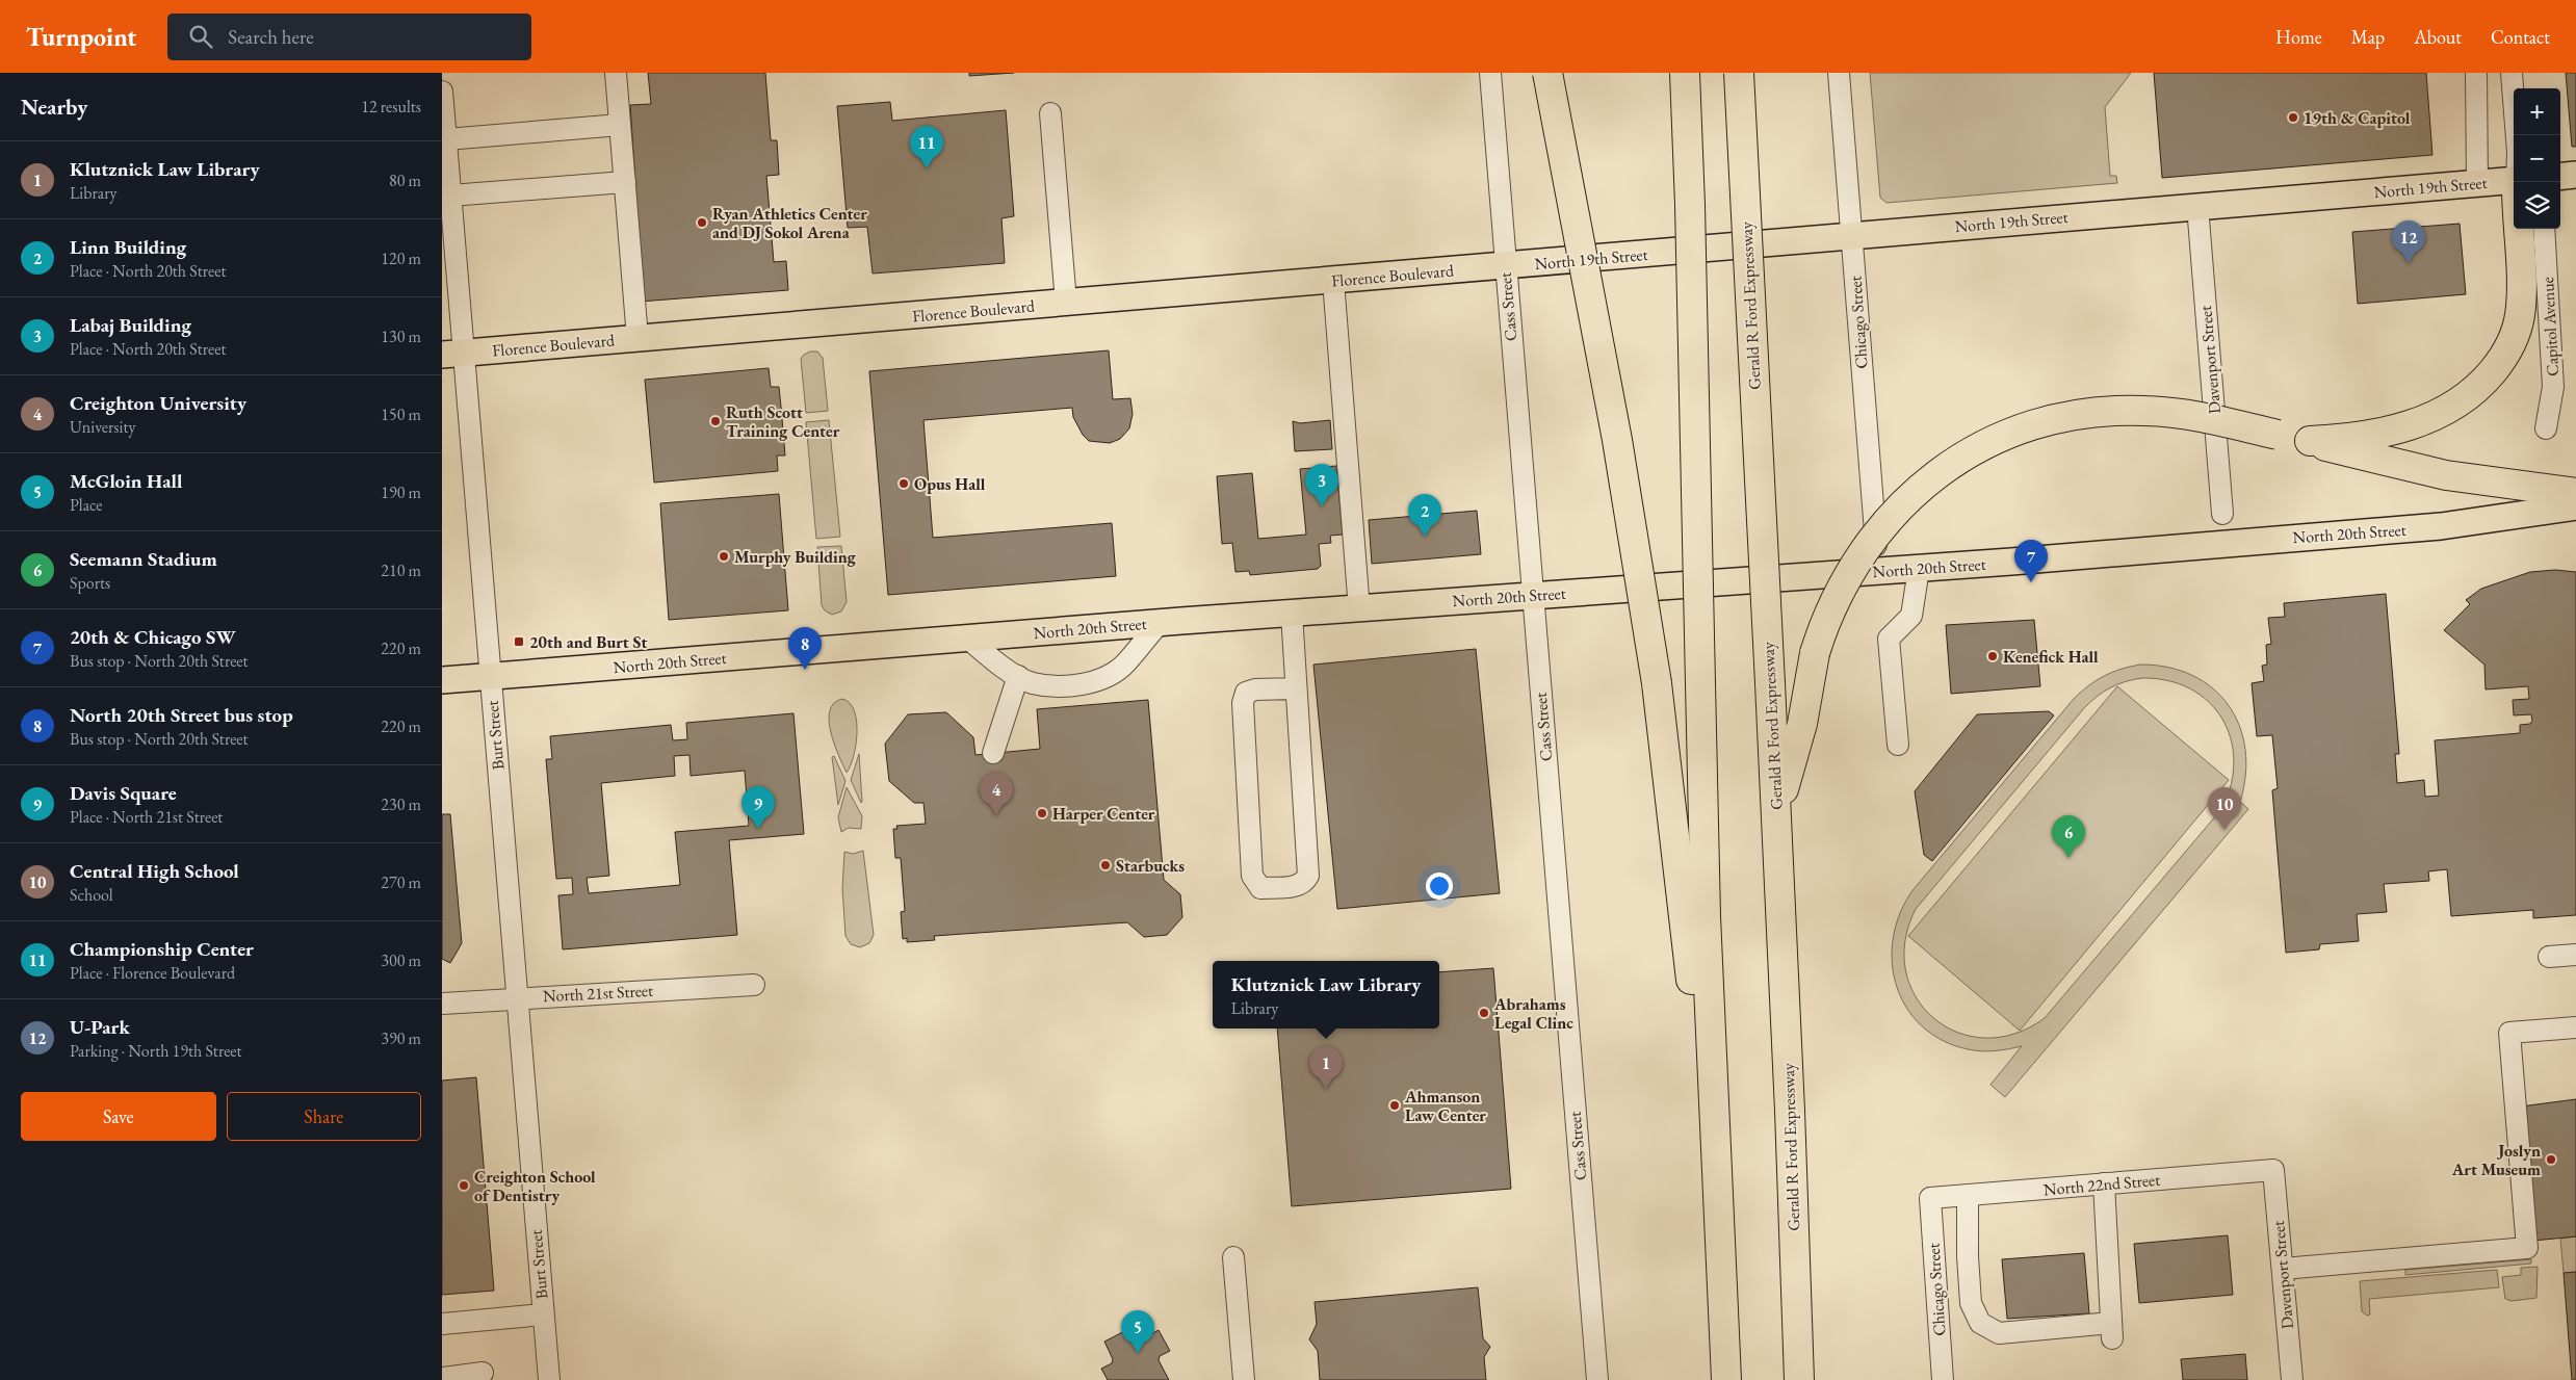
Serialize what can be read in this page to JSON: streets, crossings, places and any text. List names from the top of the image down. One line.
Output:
{"streets":{"highway":["Gerald R Ford Expressway"],"main road":["North 19th Street","Florence Boulevard","North 20th Street"],"street":["Cass Street","Chicago Street","Capitol Avenue","Davenport Street","Burt Street","North 21st Street","North 22nd Street"]},"crossings":[["North 19th Street","Florence Boulevard"],["North 19th Street","Cass Street"],["North 19th Street","Chicago Street"],["North 19th Street","Davenport Street"],["Florence Boulevard","Cass Street"],["Florence Boulevard","Burt Street"],["Cass Street","North 20th Street"],["Chicago Street","North 20th Street"],["Chicago Street","North 22nd Street"],["Davenport Street","North 22nd Street"],["North 20th Street","Burt Street"],["Burt Street","North 21st Street"]],"places":{"other":["19th & Capitol","Ryan Athletics Center and DJ Sokol Arena","Ruth Scott Training Center","Opus Hall","Murphy Building","Kenefick Hall","Harper Center","Starbucks","Abrahams Legal Clinc","Ahmanson Law Center","Joslyn Art Museum","Creighton School of Dentistry"],"transit":["20th and Burt St"]},"page":{"header":"Turnpoint","search":"Search here","nav":["Home","Map","About","Contact"],"heading":["Nearby","12 results"],"map_buttons":["+","−"],"pins":["11","12","3","2","7","8","4","9","10","6","1","5"],"list":[{"mark":"1","name":"Klutznick Law Library","note":"Library","value":"80 m"},{"mark":"2","name":"Linn Building","note":"Place · North 20th Street","value":"120 m"},{"mark":"3","name":"Labaj Building","note":"Place · North 20th Street","value":"130 m"},{"mark":"4","name":"Creighton University","note":"University","value":"150 m"},{"mark":"5","name":"McGloin Hall","note":"Place","value":"190 m"},{"mark":"6","name":"Seemann Stadium","note":"Sports","value":"210 m"},{"mark":"7","name":"20th & Chicago SW","note":"Bus stop · North 20th Street","value":"220 m"},{"mark":"8","name":"North 20th Street bus stop","note":"Bus stop · North 20th Street","value":"220 m"},{"mark":"9","name":"Davis Square","note":"Place · North 21st Street","value":"230 m"},{"mark":"10","name":"Central High School","note":"School","value":"270 m"},{"mark":"11","name":"Championship Center","note":"Place · Florence Boulevard","value":"300 m"},{"mark":"12","name":"U-Park","note":"Parking · North 19th Street","value":"390 m"}],"popup":["Klutznick Law Library","Library"],"buttons":["Save","Share"]}}
